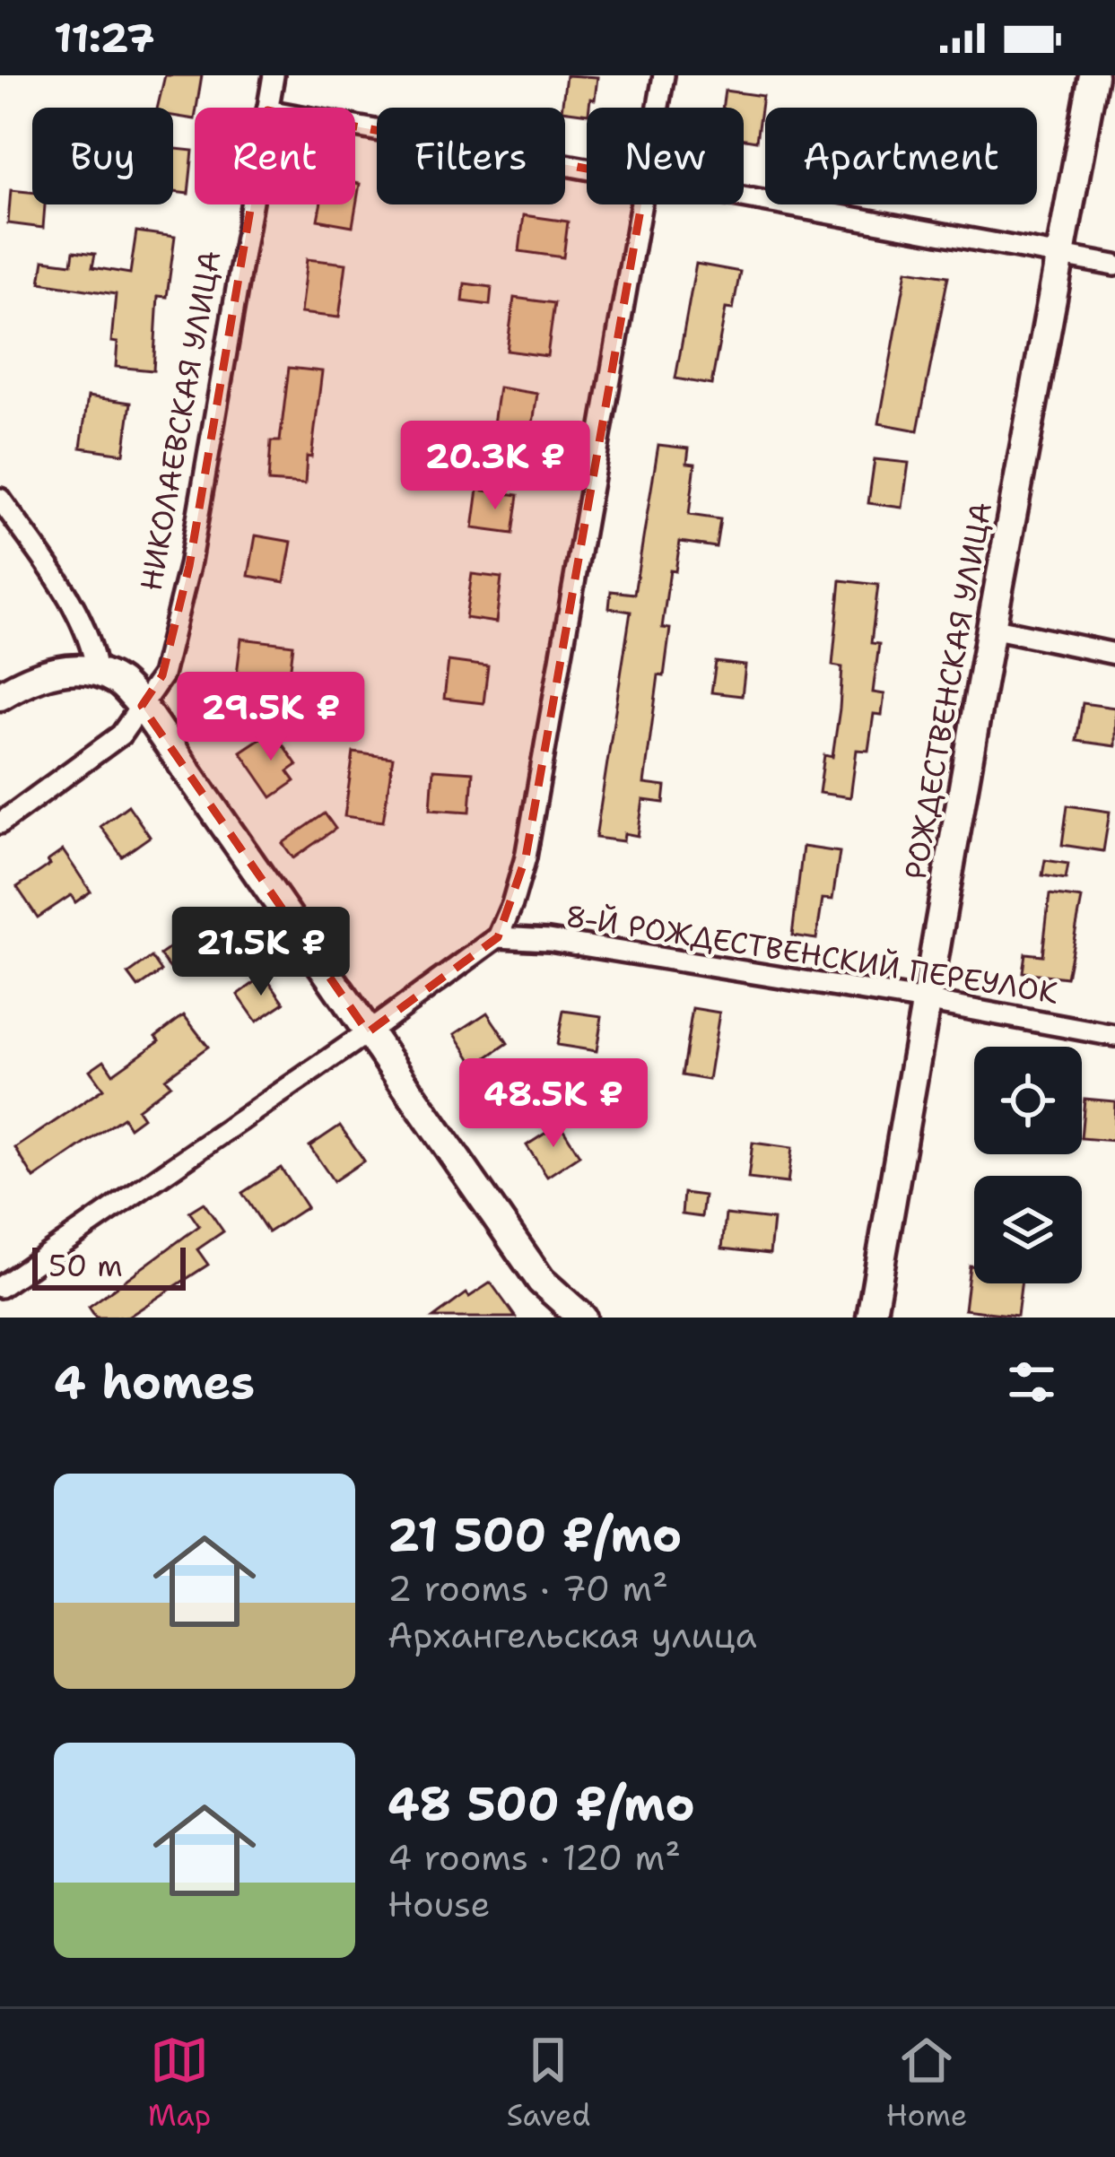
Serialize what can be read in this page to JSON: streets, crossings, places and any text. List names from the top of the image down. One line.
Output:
{"streets":{"street":["НИКОЛАЕВСКАЯ УЛИЦА","РОЖДЕСТВЕНСКАЯ УЛИЦА","8-Й РОЖДЕСТВЕНСКИЙ ПЕРЕУЛОК"]},"crossings":[["РОЖДЕСТВЕНСКАЯ УЛИЦА","8-Й РОЖДЕСТВЕНСКИЙ ПЕРЕУЛОК"]],"scale_bar":"50 m","page":{"status":"11:27","chip":["Buy","Rent","Filters","New","Apartment"],"price":["20.3K ₽","29.5K ₽","21.5K ₽","48.5K ₽"],"scale":"50 m","heading":"4 homes","list":[{"name":"21 500 ₽/mo","note":"2 rooms · 70 m² · Архангельская улица"},{"name":"48 500 ₽/mo","note":"4 rooms · 120 m² · House"}],"tabs":["Map","Saved","Home"]}}
